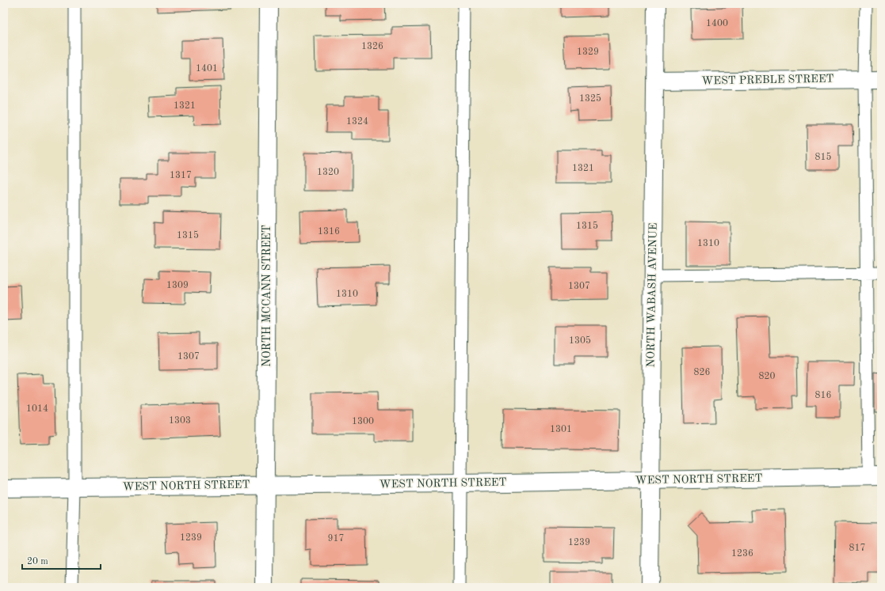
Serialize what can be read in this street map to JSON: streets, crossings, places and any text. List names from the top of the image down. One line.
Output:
{"streets":{"street":["WEST PREBLE STREET","NORTH WABASH AVENUE","NORTH MCCANN STREET","WEST NORTH STREET"]},"crossings":[["WEST PREBLE STREET","NORTH WABASH AVENUE"],["NORTH WABASH AVENUE","WEST NORTH STREET"],["NORTH MCCANN STREET","WEST NORTH STREET"]],"house_numbers":["1400","1326","1329","1401","1325","1321","1324","815","1321","1320","1317","1315","1316","1315","1310","1309","1307","1310","1305","1307","826","820","816","1014","1303","1300","1301","1239","917","1239","817","1236"],"scale_bar":"20 m"}
